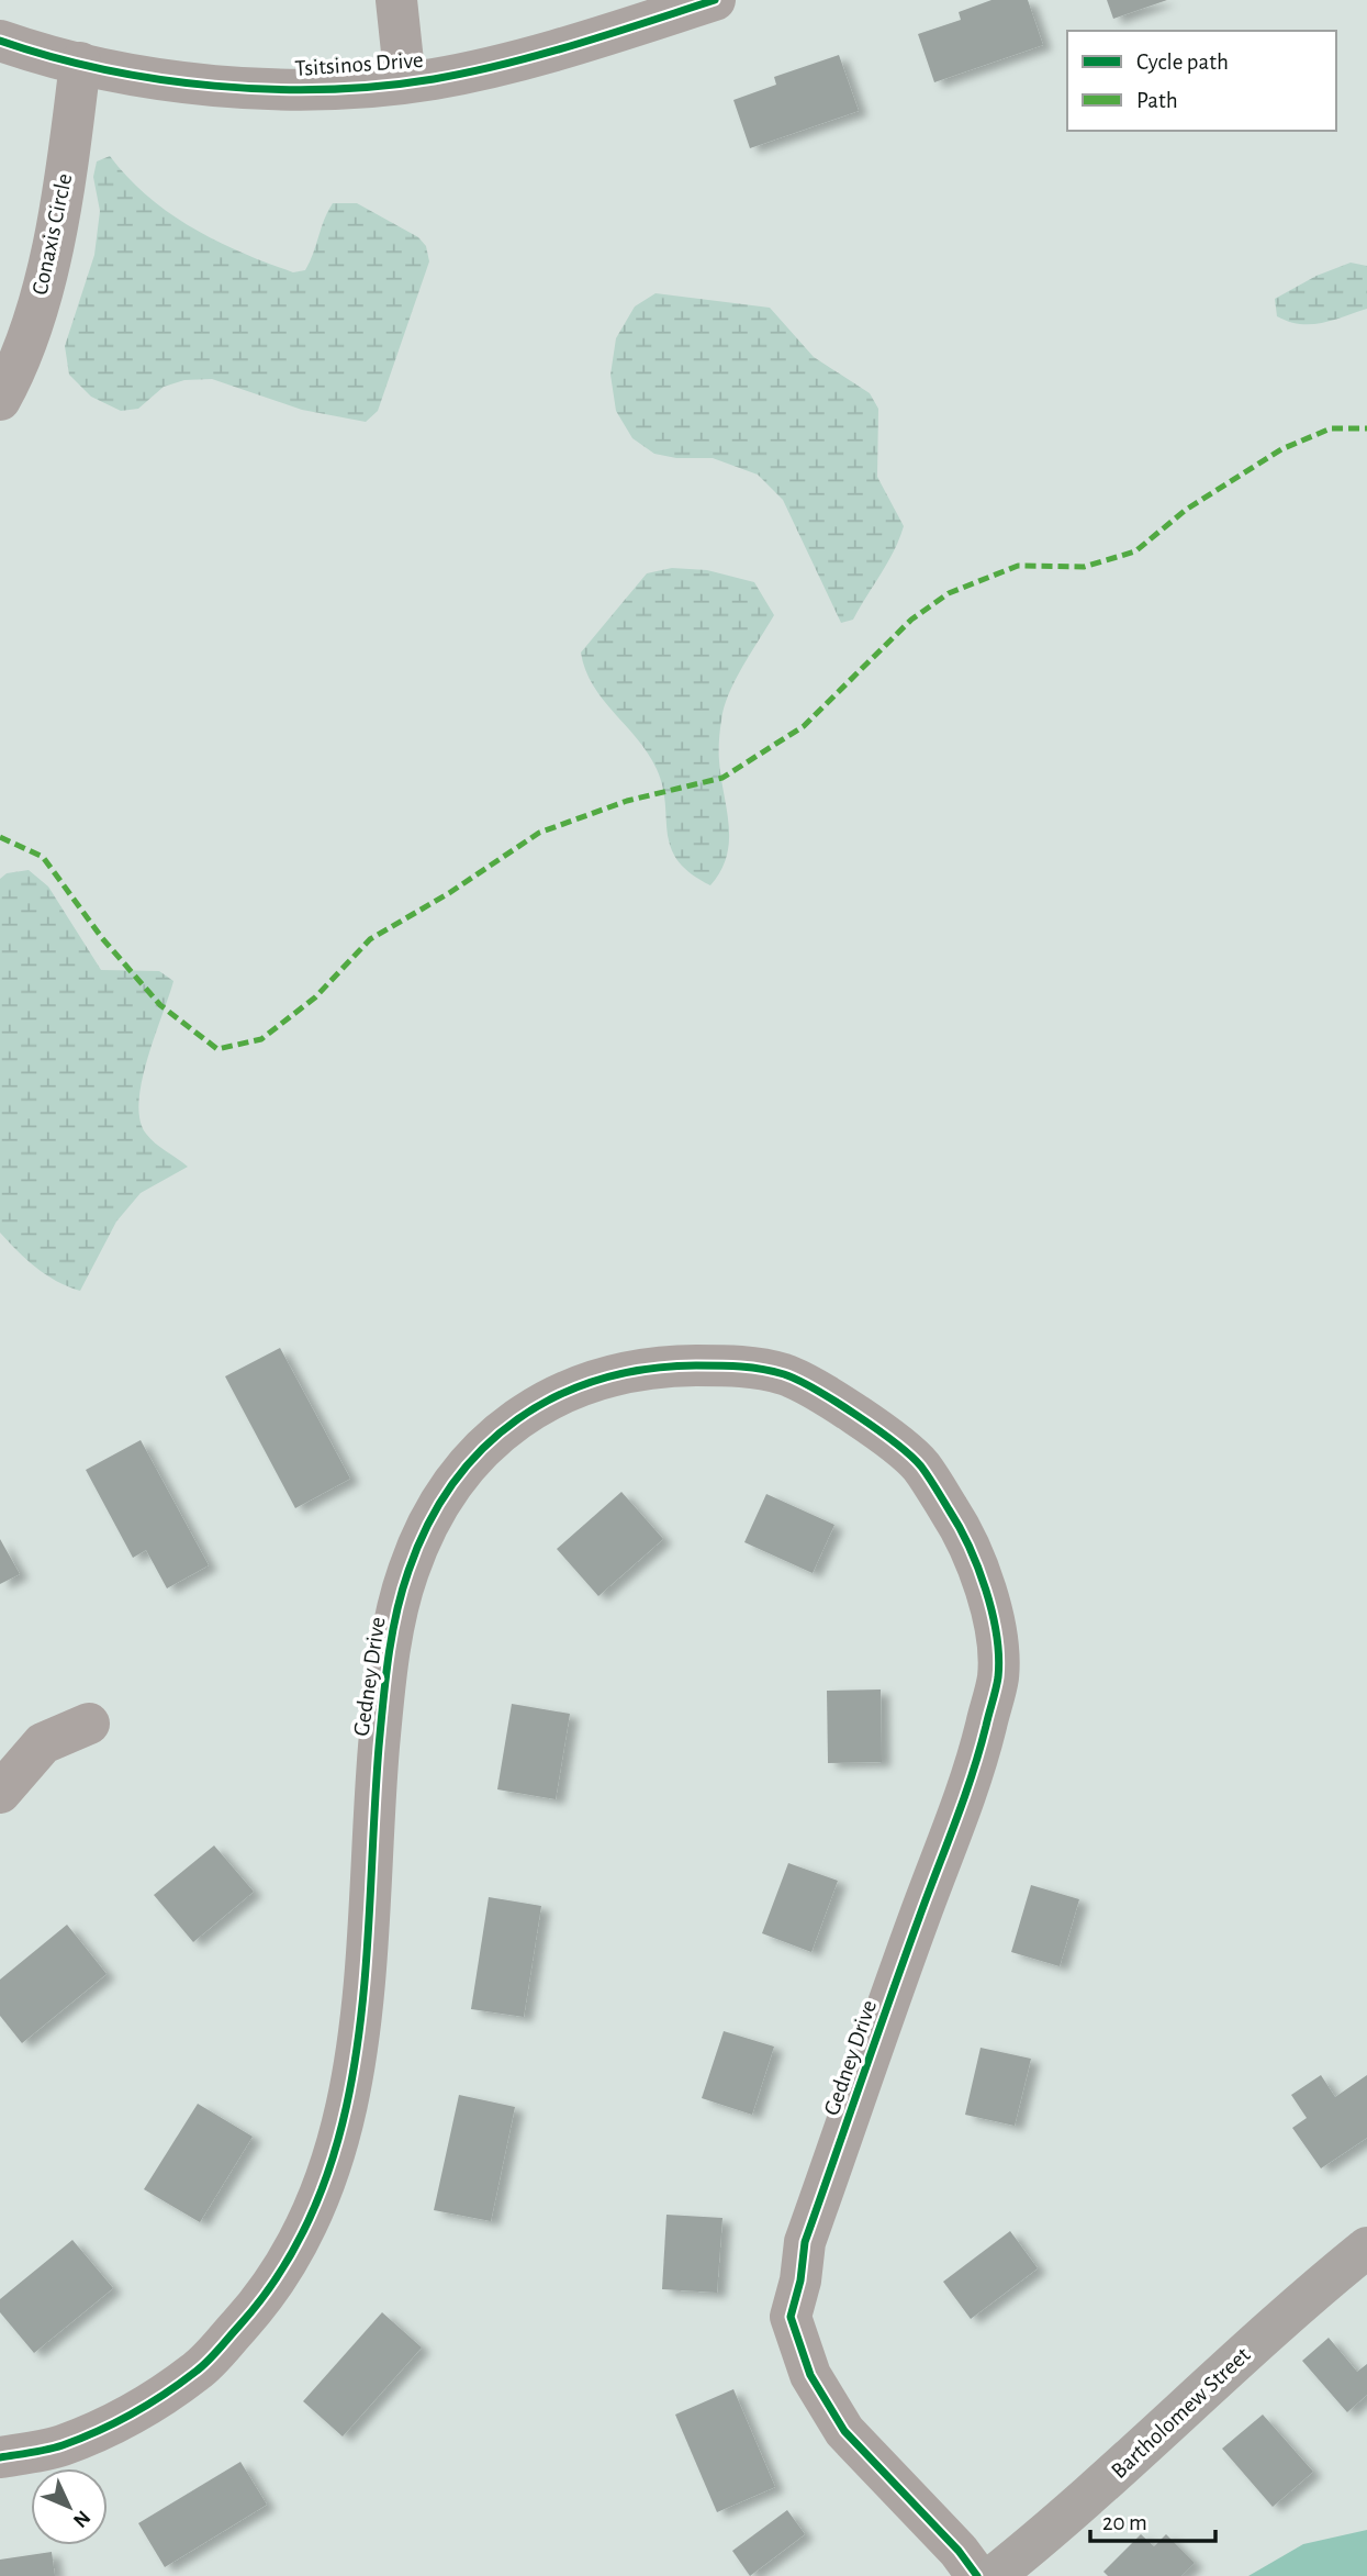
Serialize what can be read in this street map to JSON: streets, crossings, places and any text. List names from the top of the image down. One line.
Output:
{"streets":{"main road":["Bartholomew Street"],"street":["Tsitsinos Drive","Conaxis Circle","Gedney Drive"]},"crossings":[["Tsitsinos Drive","Conaxis Circle"]],"legend":["Cycle path","Path"],"scale_bar":"20 m","north":"bottom right"}
